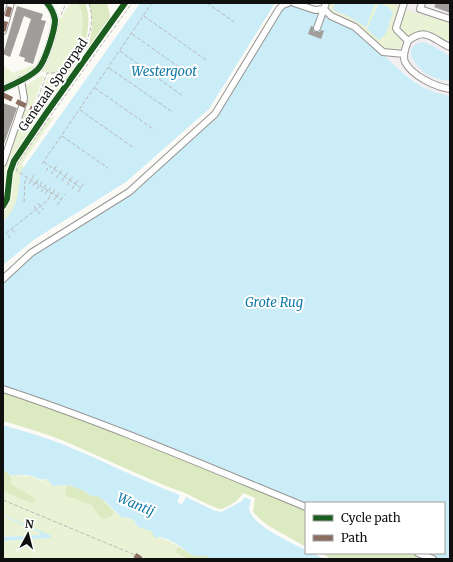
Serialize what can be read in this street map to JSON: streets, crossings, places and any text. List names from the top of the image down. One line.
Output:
{"streets":{"cycle path":["Generaal Spoorpad"]},"water":["Westergoot","Grote Rug","Wantij"],"legend":["Cycle path","Path"],"north":"top"}
